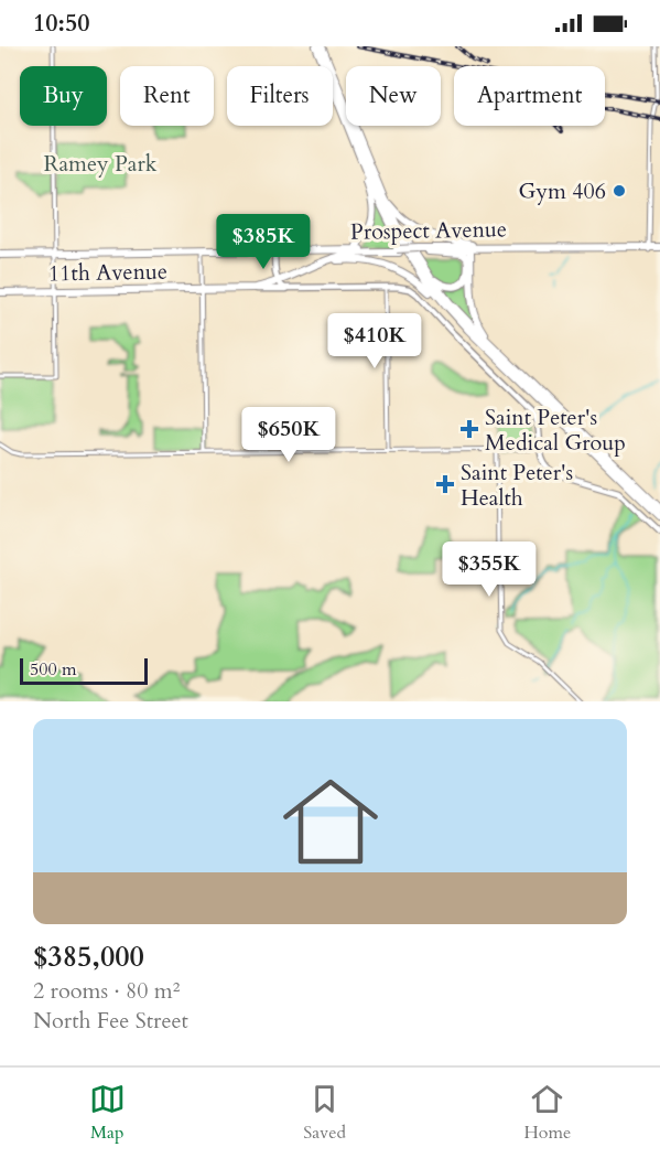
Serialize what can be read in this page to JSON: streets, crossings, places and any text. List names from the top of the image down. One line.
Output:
{"streets":{"highway":["Prospect Avenue","11th Avenue"]},"crossings":[["Prospect Avenue","11th Avenue"]],"parks":["Ramey Park"],"places":{"other":["Gym 406"],"health":["Saint Peter's Medical Group","Saint Peter's Health"]},"scale_bar":"500 m","page":{"status":"10:50","chip":["Buy","Rent","Filters","New","Apartment"],"price":["$385K","$410K","$650K","$355K"],"scale":"500 m","list":[{"name":"$385,000","note":"2 rooms · 80 m² · North Fee Street"}],"tabs":["Map","Saved","Home"]}}
